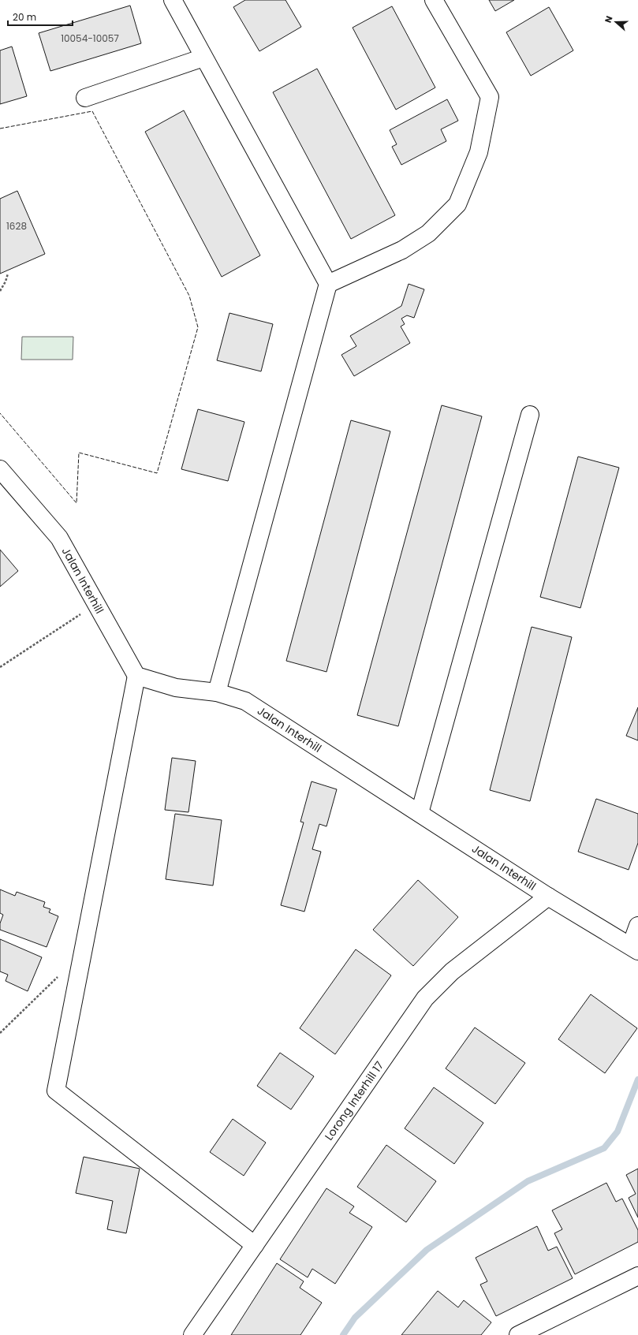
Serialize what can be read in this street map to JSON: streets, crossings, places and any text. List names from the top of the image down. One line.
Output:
{"streets":{"street":["Jalan Interhill","Lorong Interhill 17"]},"crossings":[["Jalan Interhill","Lorong Interhill 17"]],"house_numbers":["10054-10057","1628"],"scale_bar":"20 m","north":"left"}
